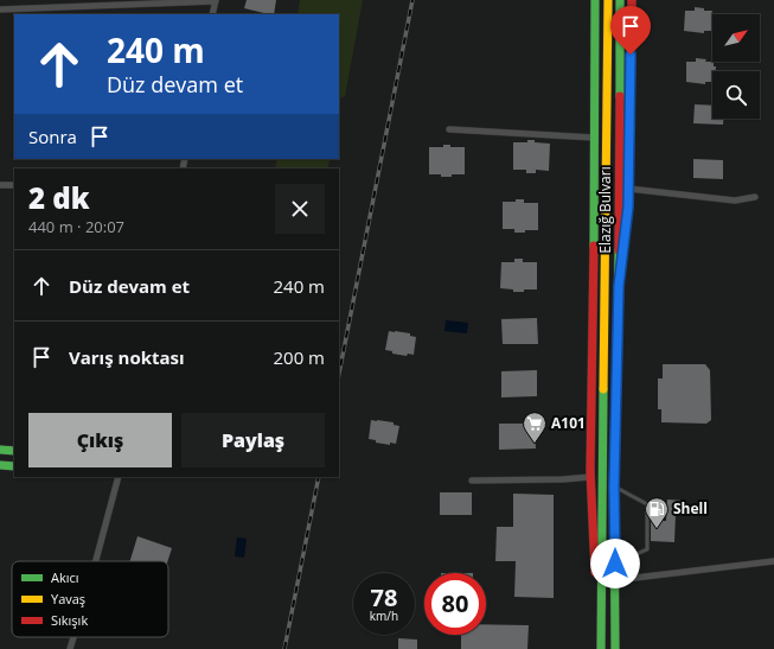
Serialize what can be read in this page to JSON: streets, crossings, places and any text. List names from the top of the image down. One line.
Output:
{"streets":{"main road":["Elazığ Bulvarı"]},"places":{"supermarket":["A101"],"fuel station":["Shell"]},"legend":["Akıcı","Yavaş","Sıkışık"],"north":"top right","page":{"turn":["240 m","Düz devam et"],"then":"Sonra","heading":["2 dk","440 m · 20:07"],"list":[{"name":"Düz devam et","value":"240 m"},{"name":"Varış noktası","value":"200 m"}],"buttons":["Çıkış","Paylaş"],"speed":"78 km/h","limit":"80"}}
